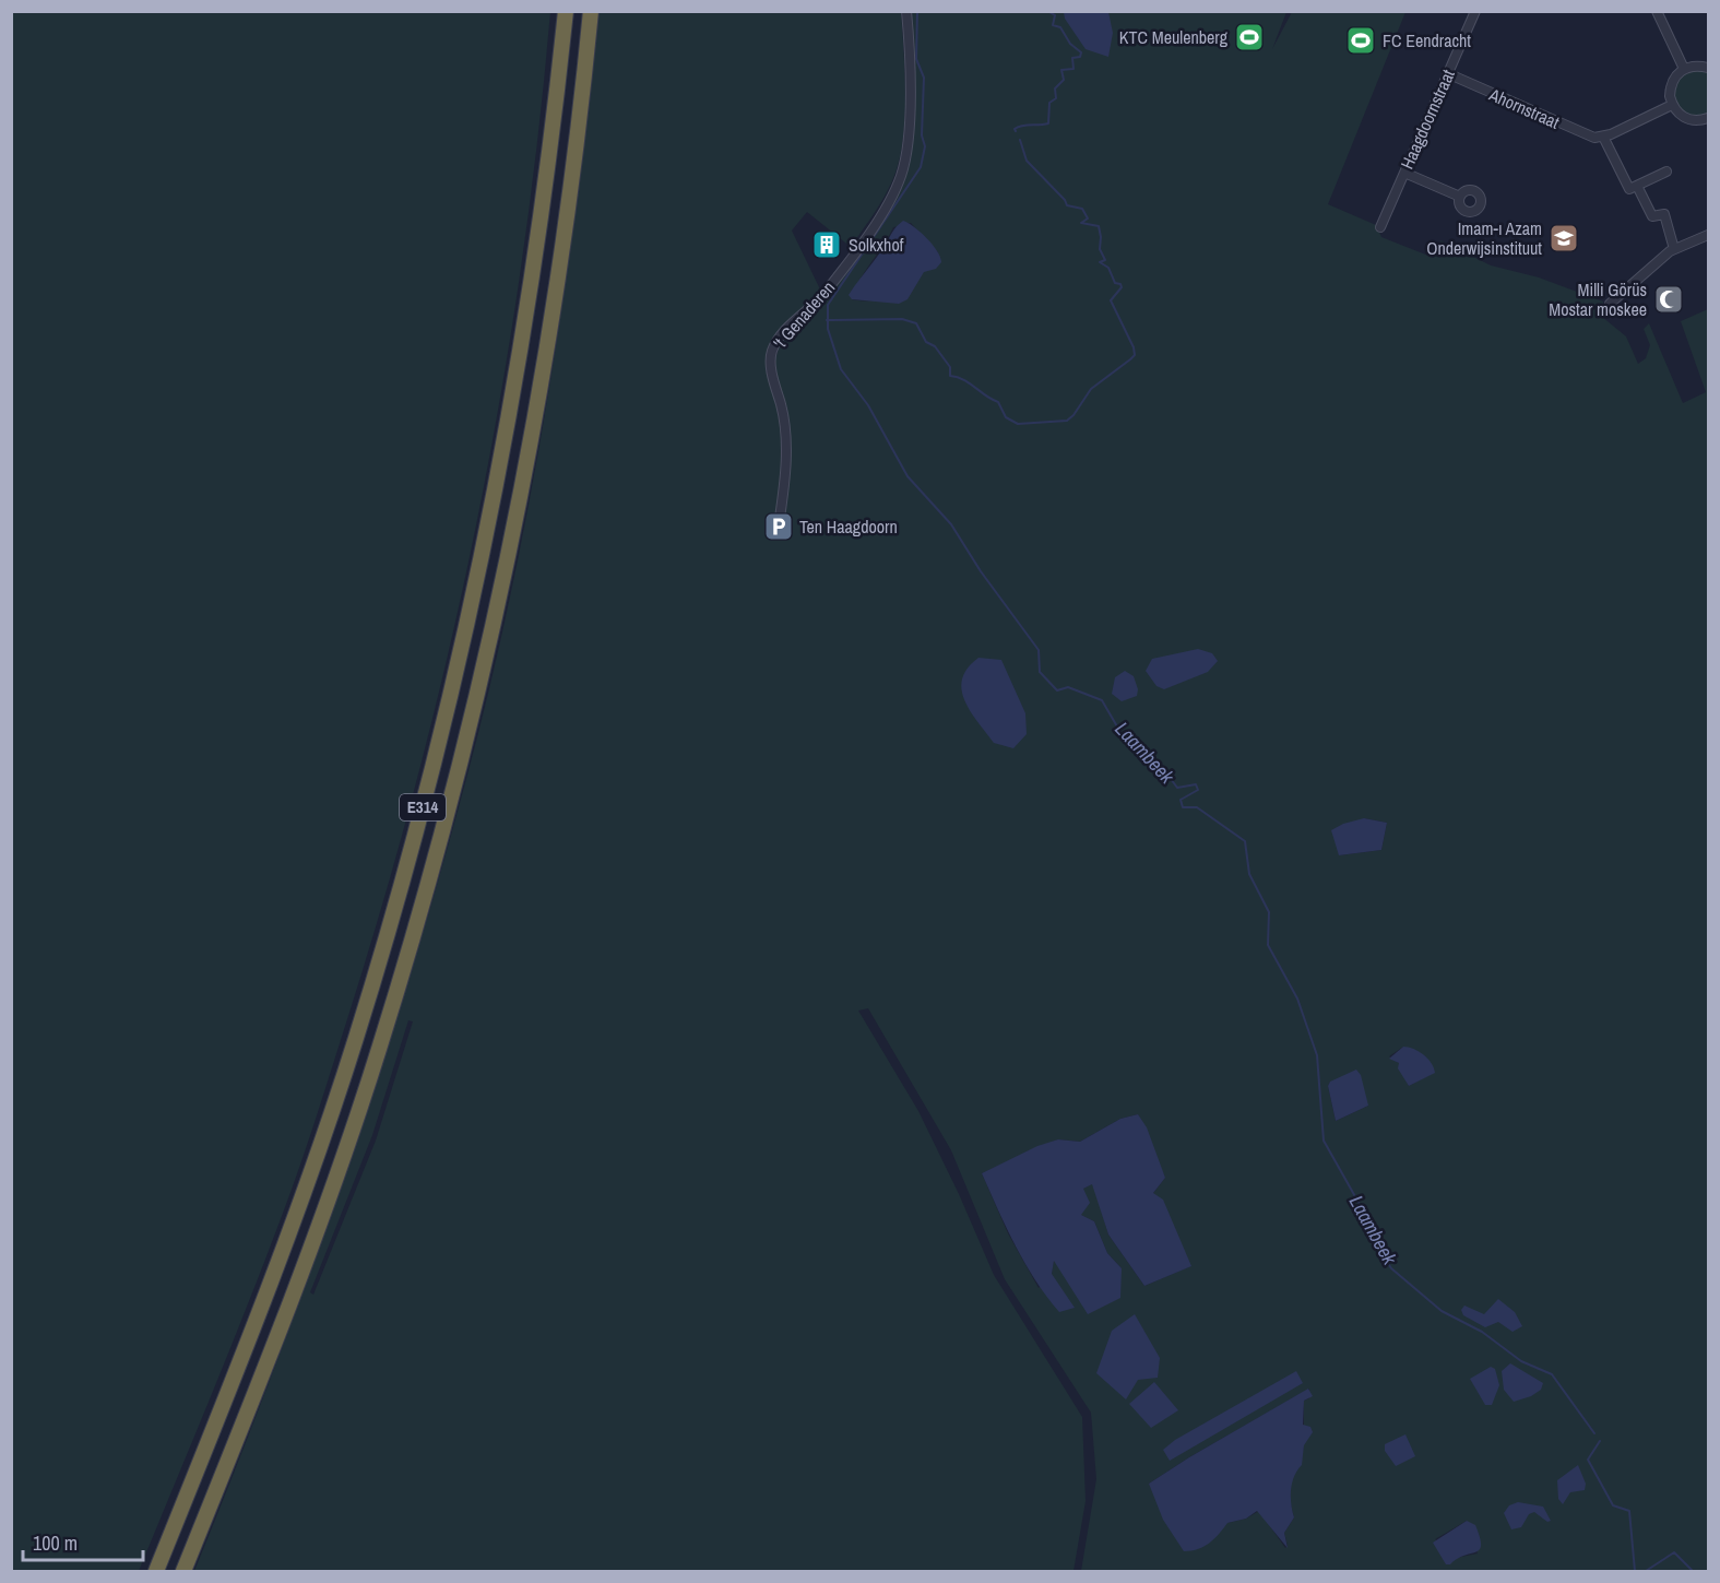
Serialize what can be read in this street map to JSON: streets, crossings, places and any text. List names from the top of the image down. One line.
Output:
{"streets":{"highway":["E314"],"street":["Ahornstraat","Haagdoornstraat","'t Genaderen"]},"crossings":[["Ahornstraat","Haagdoornstraat"]],"water":["Laambeek"],"places":{"sports":["KTC Meulenberg","FC Eendracht"],"school or university":["Imam-ı Azam Onderwijsinstituut"],"building":["Solkxhof"],"mosque":["Milli Görüs Mostar moskee"],"parking":["Ten Haagdoorn"]},"scale_bar":"100 m"}
